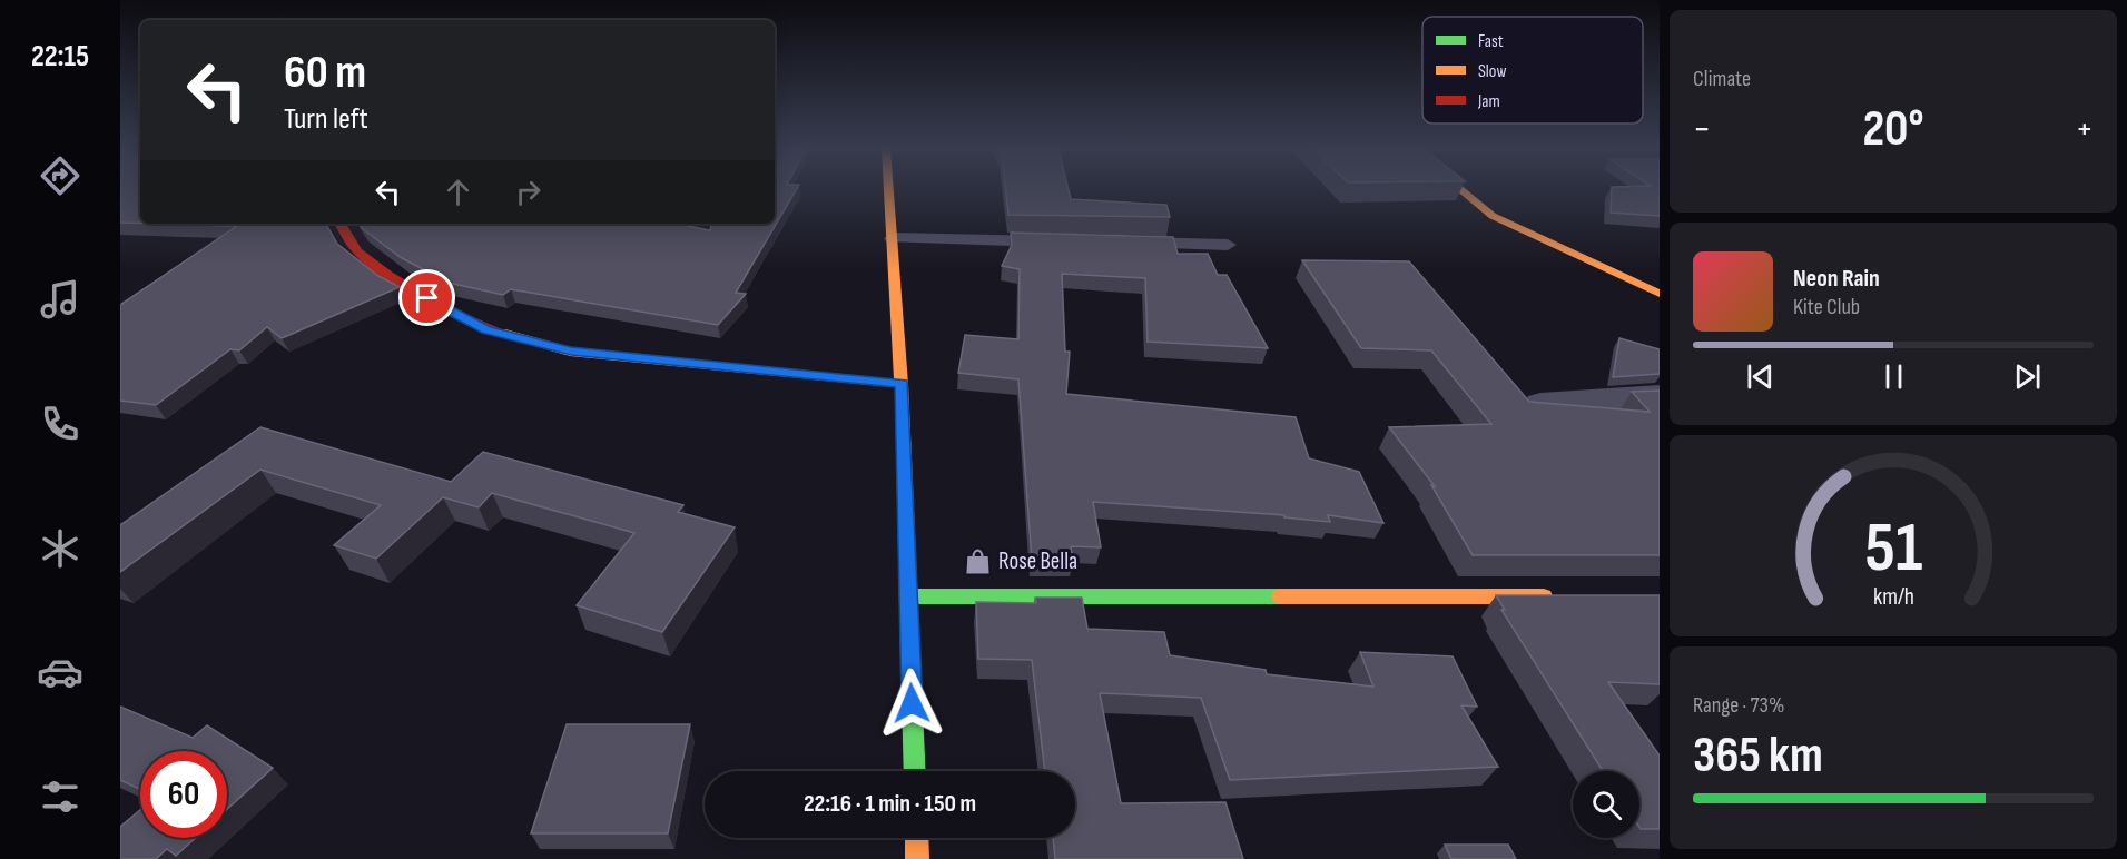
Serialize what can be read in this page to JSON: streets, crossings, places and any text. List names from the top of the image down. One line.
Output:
{"places":{"shop":["Rose Bella"]},"legend":["Fast","Slow","Jam"],"page":{"tabs":"22:15","tile":["Climate",["Range · 73%","365 km"]],"turn":["60 m","Turn left"],"heat":["−","20°","+"],"song":["Neon Rain","Kite Club"],"limit":"60","trip":"22:16 · 1 min · 150 m","gauge":["51","km/h"]}}
